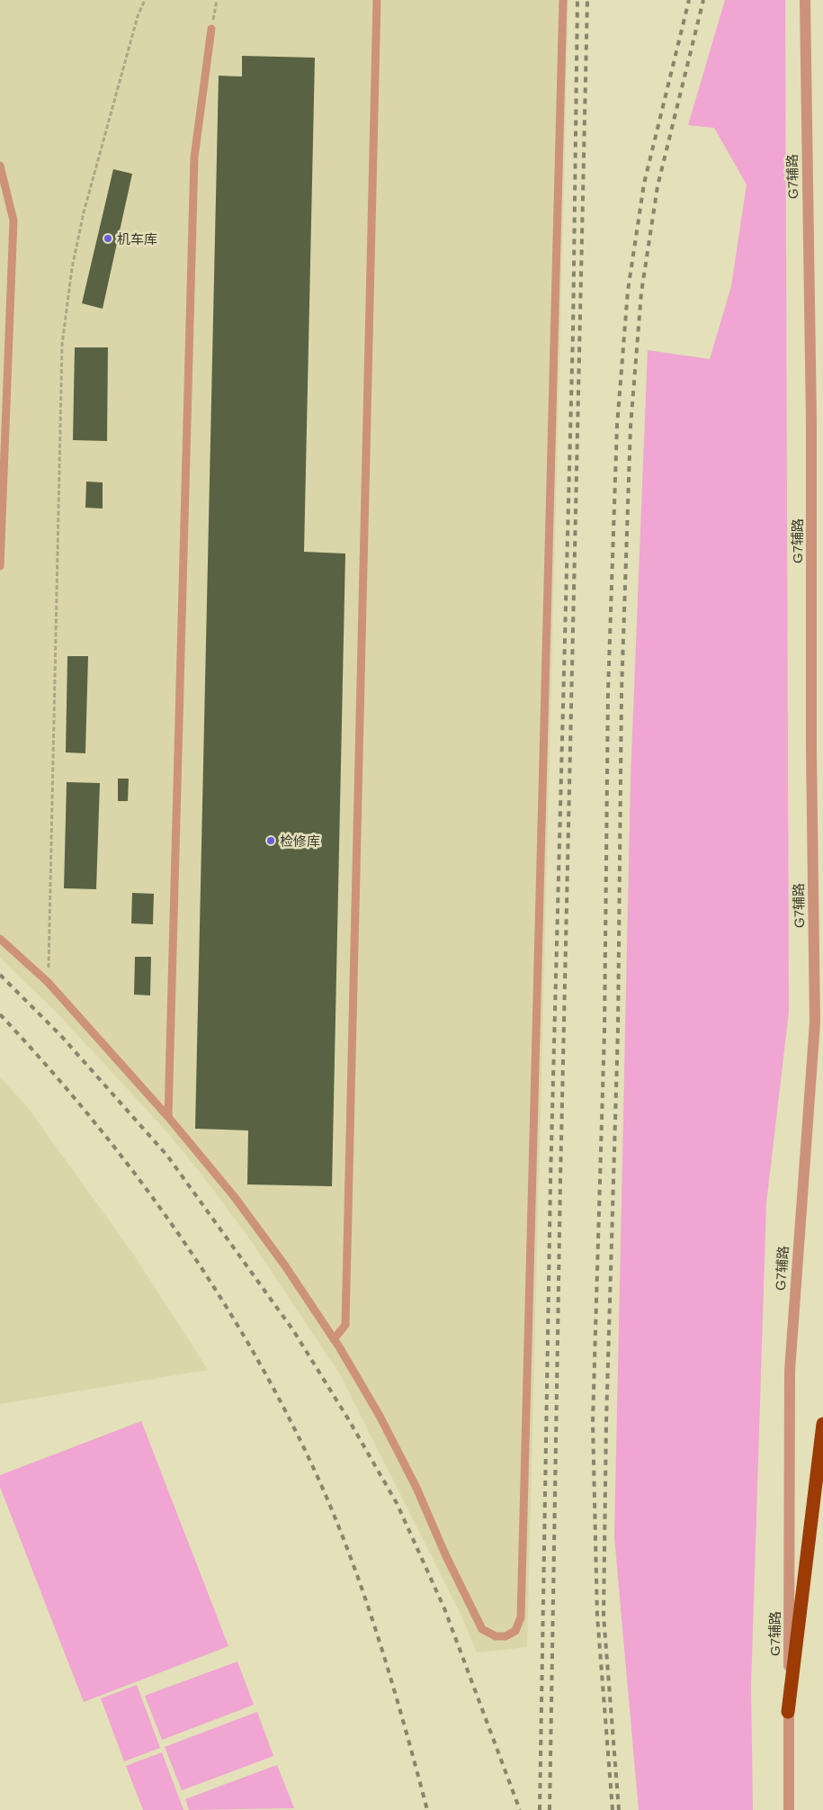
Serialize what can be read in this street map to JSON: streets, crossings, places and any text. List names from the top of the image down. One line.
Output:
{"streets":{"street":["G7辅路"]},"places":["机车库","检修库"]}
